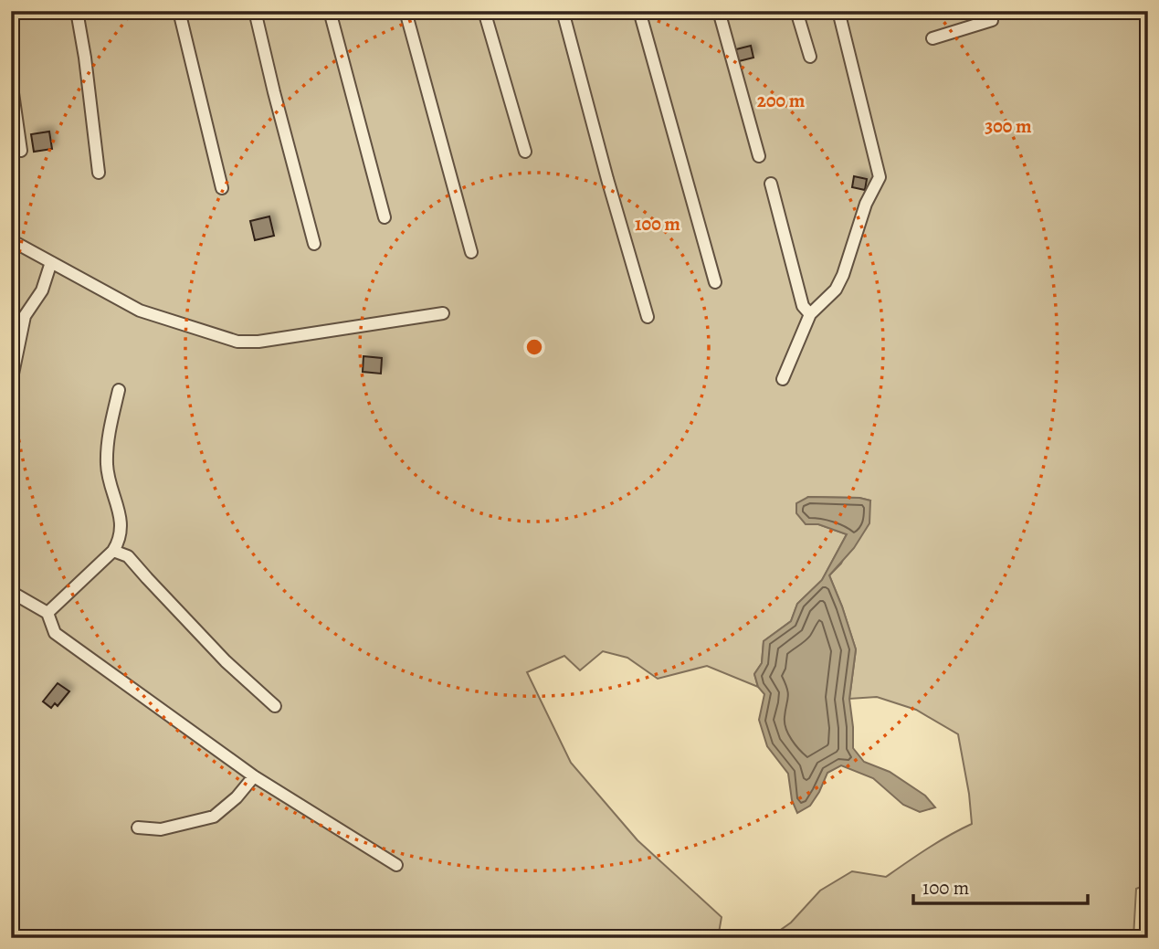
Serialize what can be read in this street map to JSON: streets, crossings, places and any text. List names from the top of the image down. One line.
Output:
{"scale_bar":"100 m","rings":["200 m","300 m","100 m"]}
